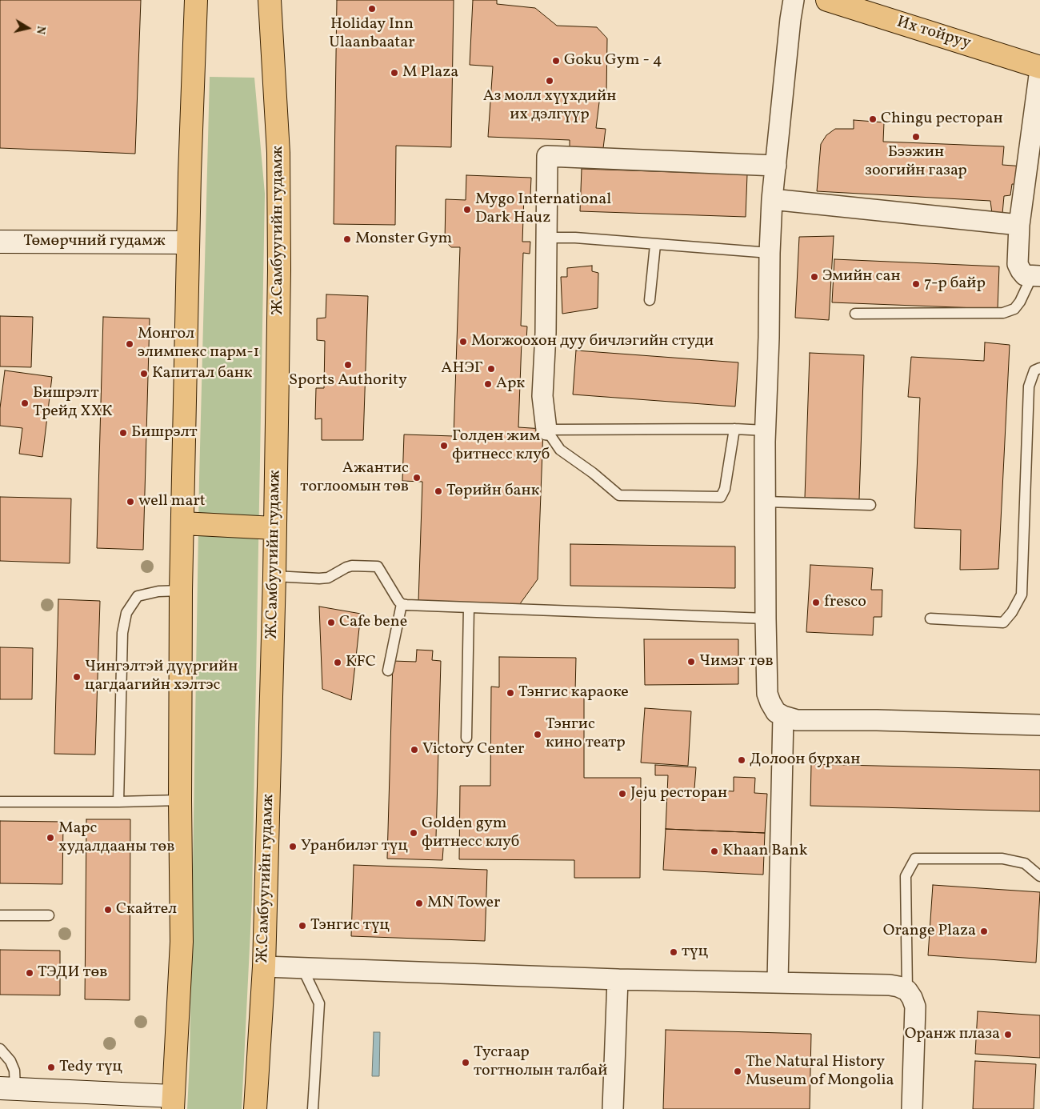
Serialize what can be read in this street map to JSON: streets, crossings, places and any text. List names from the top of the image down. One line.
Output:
{"streets":{"main road":["Их тойруу","Ж.Самбуугийн гудамж","Төмөрчний гудамж"]},"places":["Holiday Inn Ulaanbaatar","Goku Gym - 4","M Plaza","Аз молл хүүхдийн их дэлгүүр","Chingu ресторан","Бээжин зоогийн газар","Mygo International Dark Hauz","Monster Gym","Эмийн сан","7-р байр","Могжоохон дуу бичлэгийн студи","Монгол элимпекс парм-1","Sports Authority","АНЭГ","Капитал банк","Арк","Бишрэлт Трейд ХХК","Бишрэлт","Голден жим фитнесс клуб","Ажантис тоглоомын төв","Төрийн банк","well mart","fresco","Cafe bene","Чимэг төв","KFC","Чингэлтэй дүүргийн цагдаагийн хэлтэс","Тэнгис караоке","Тэнгис кино театр","Victory Center","Долоон бурхан","Jeju ресторан","Golden gym фитнесс клуб","Марс худалдааны төв","Уранбилэг түц","Khaan Bank","MN Tower","Скайтел","Тэнгис түц","Orange Plaza","түц","ТЭДИ төв","Оранж плаза","Тусгаар тогтнолын талбай","Tedy түц","The Natural History Museum of Mongolia"],"north":"right"}
